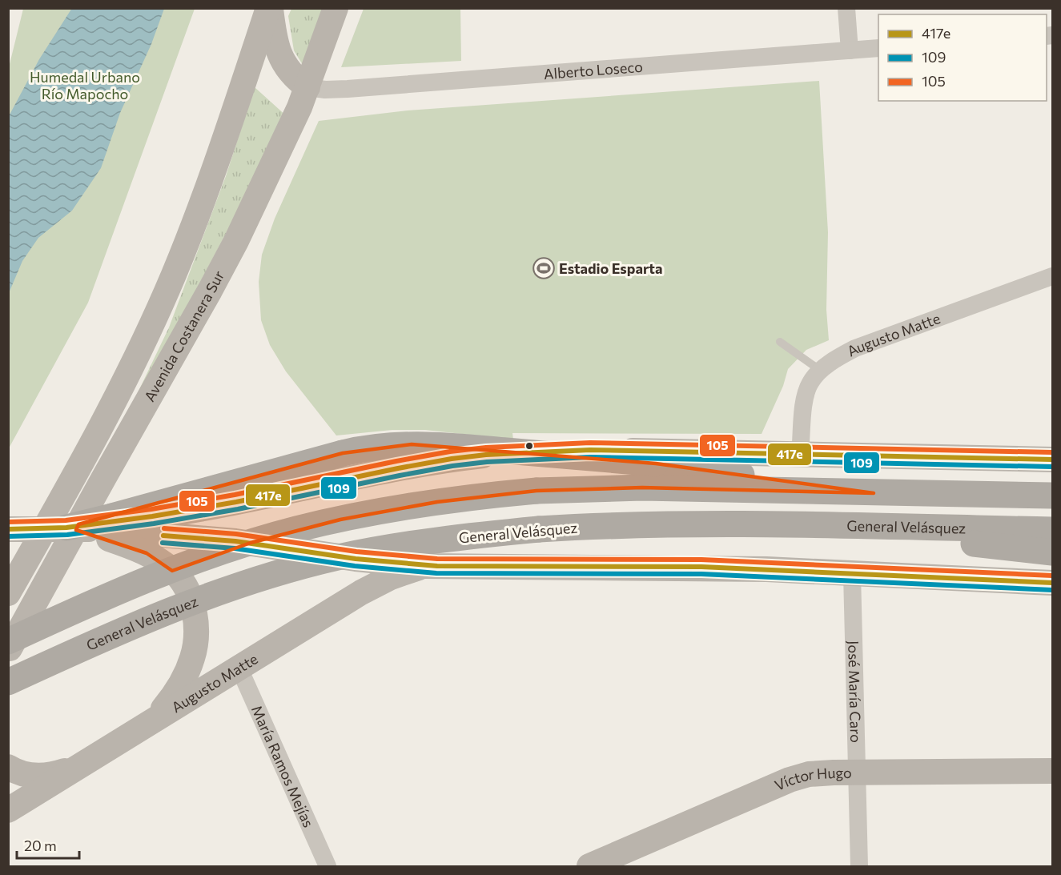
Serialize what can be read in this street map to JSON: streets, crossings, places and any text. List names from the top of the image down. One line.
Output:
{"streets":{"highway":["General Velásquez"],"main road":["Avenida Costanera Sur","Augusto Matte","Víctor Hugo"],"street":["Alberto Loseco","José María Caro","María Ramos Mejías"]},"crossings":[["Alberto Loseco","Avenida Costanera Sur"],["Augusto Matte","María Ramos Mejías"],["José María Caro","Víctor Hugo"]],"parks":["Humedal Urbano Río Mapocho"],"places":{"sports":["Estadio Esparta"]},"lines":["transit line 105","transit line 417e","transit line 109"],"legend":["417e","109","105"],"scale_bar":"20 m"}
